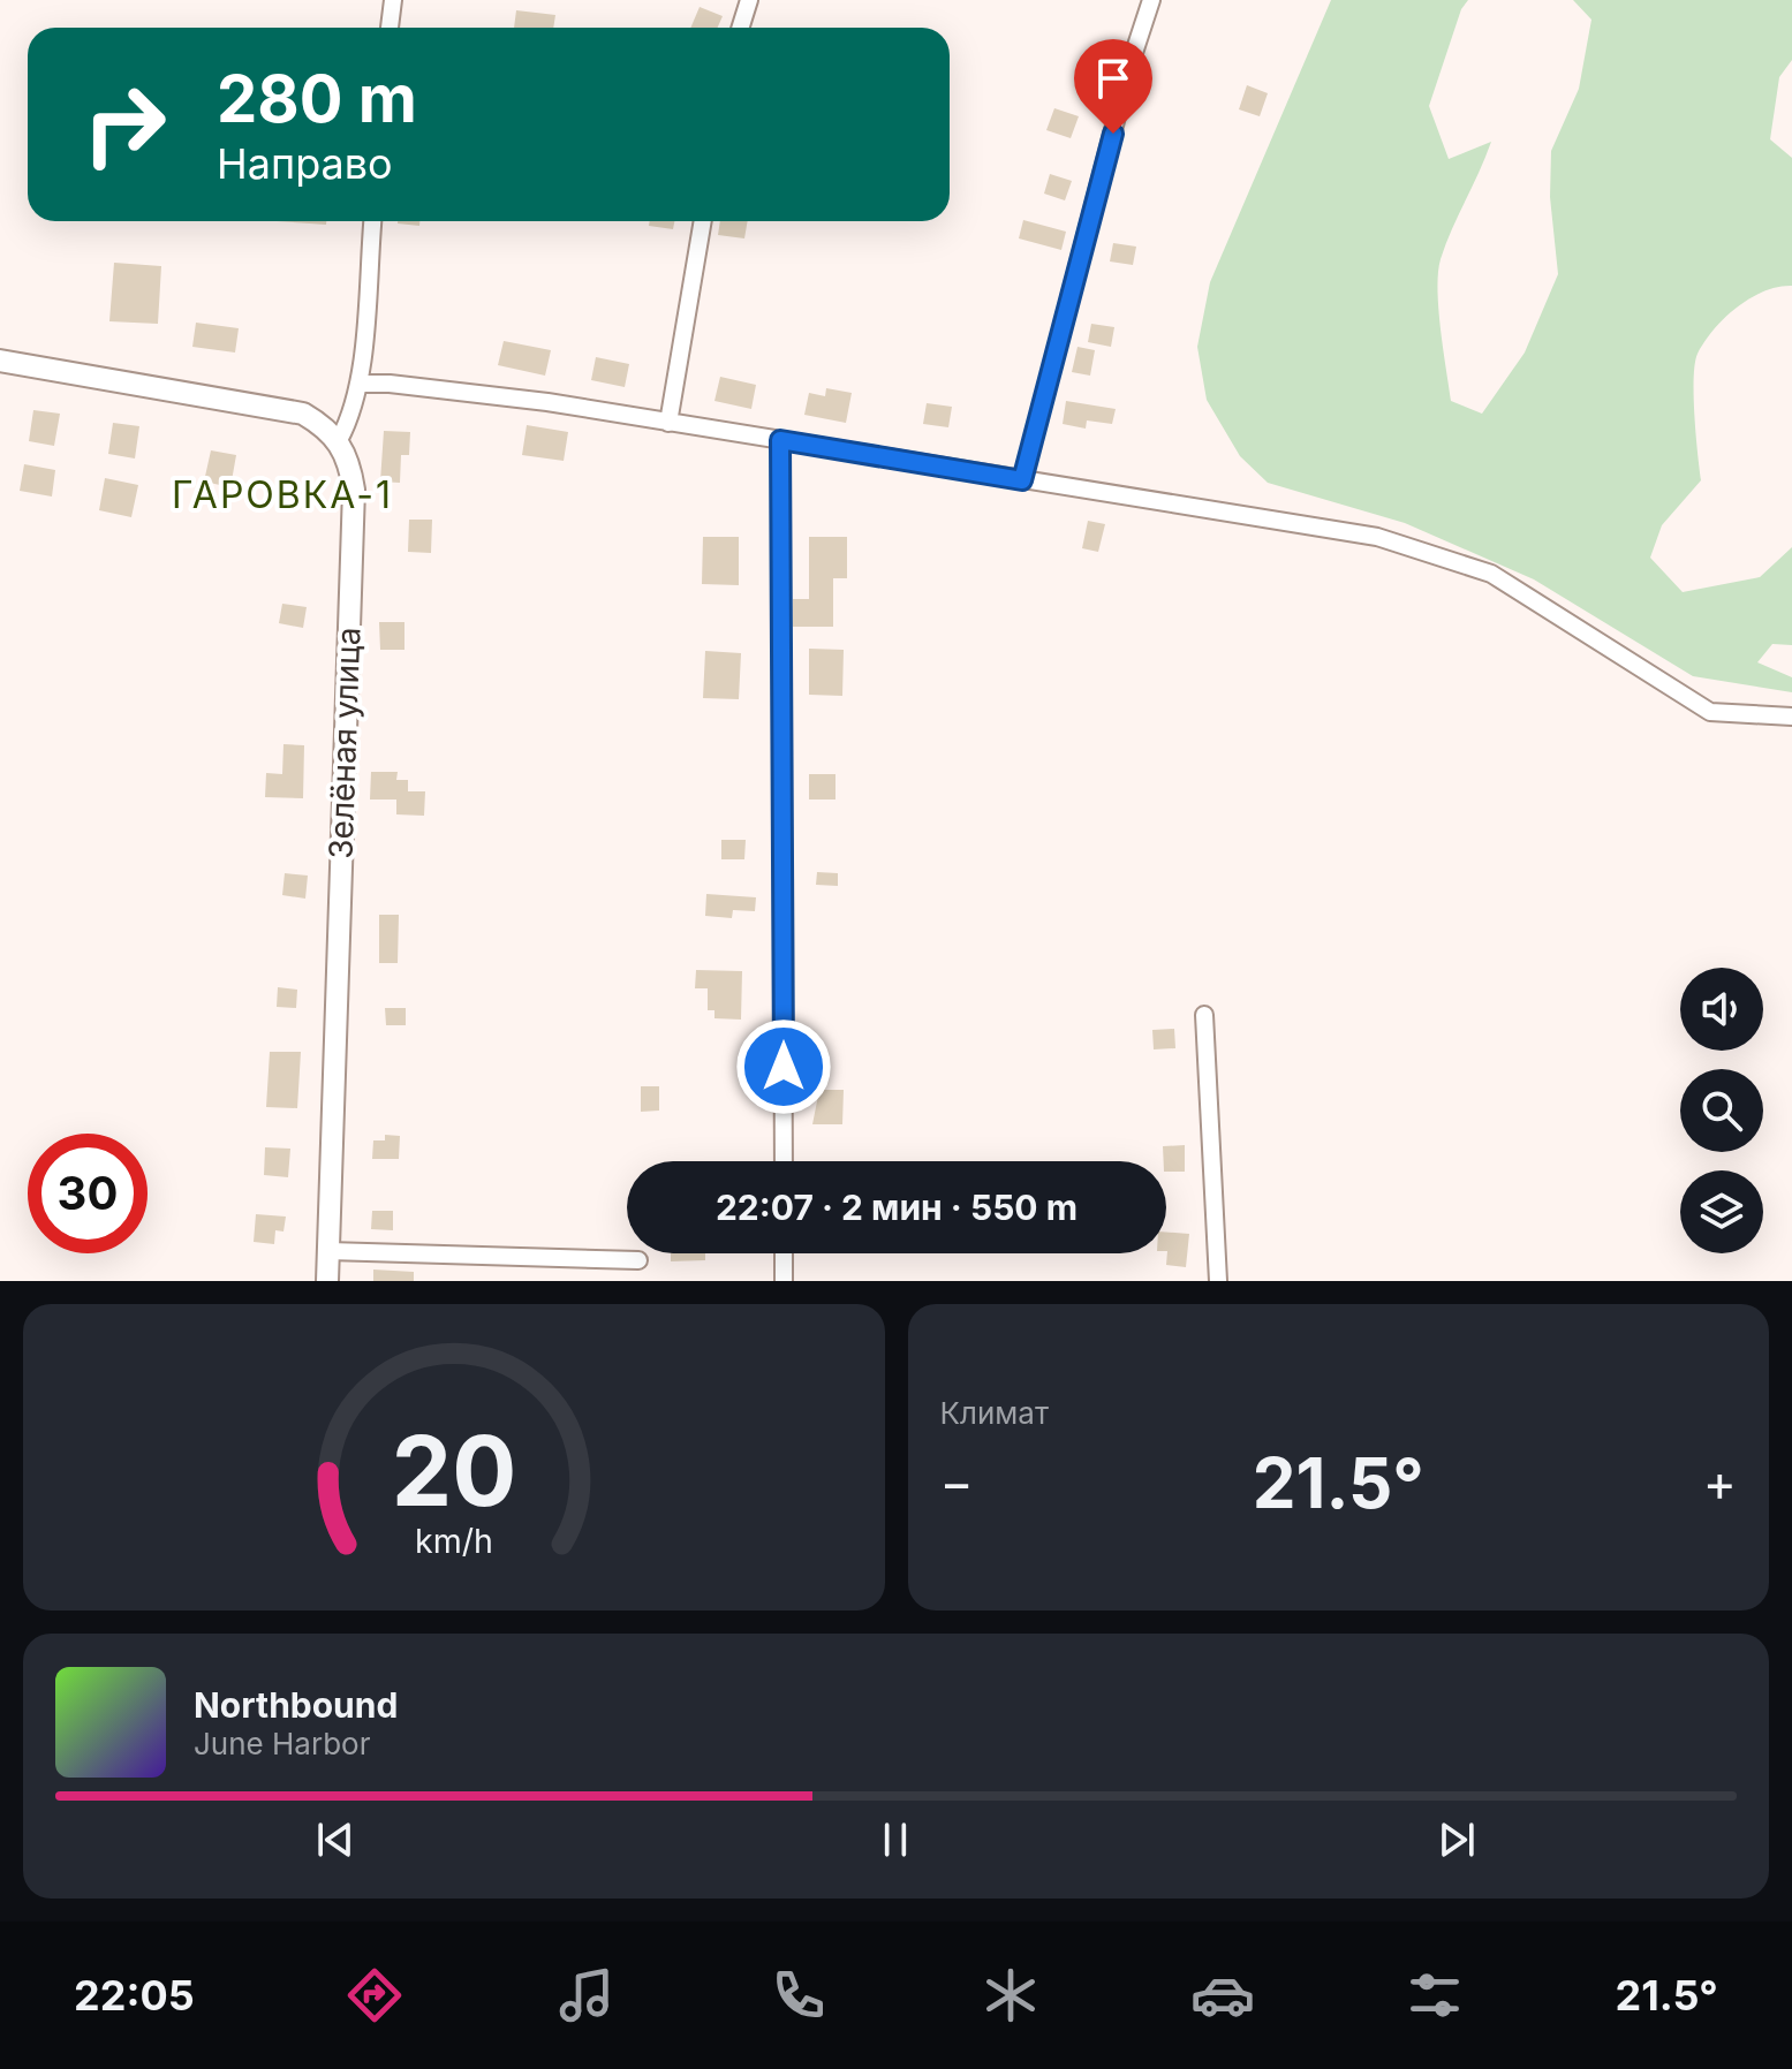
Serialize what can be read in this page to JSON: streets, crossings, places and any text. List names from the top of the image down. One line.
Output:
{"streets":{"main road":["Зелёная улица"]},"districts":["ГАРОВКА-1"],"page":{"turn":["280 m","Направо"],"limit":"30","trip":"22:07 · 2 мин · 550 m","tile":"Климат","heat":["−","21.5°","+"],"song":["Northbound","June Harbor"],"tabs":["22:05","21.5°"],"gauge":["20","km/h"]}}
